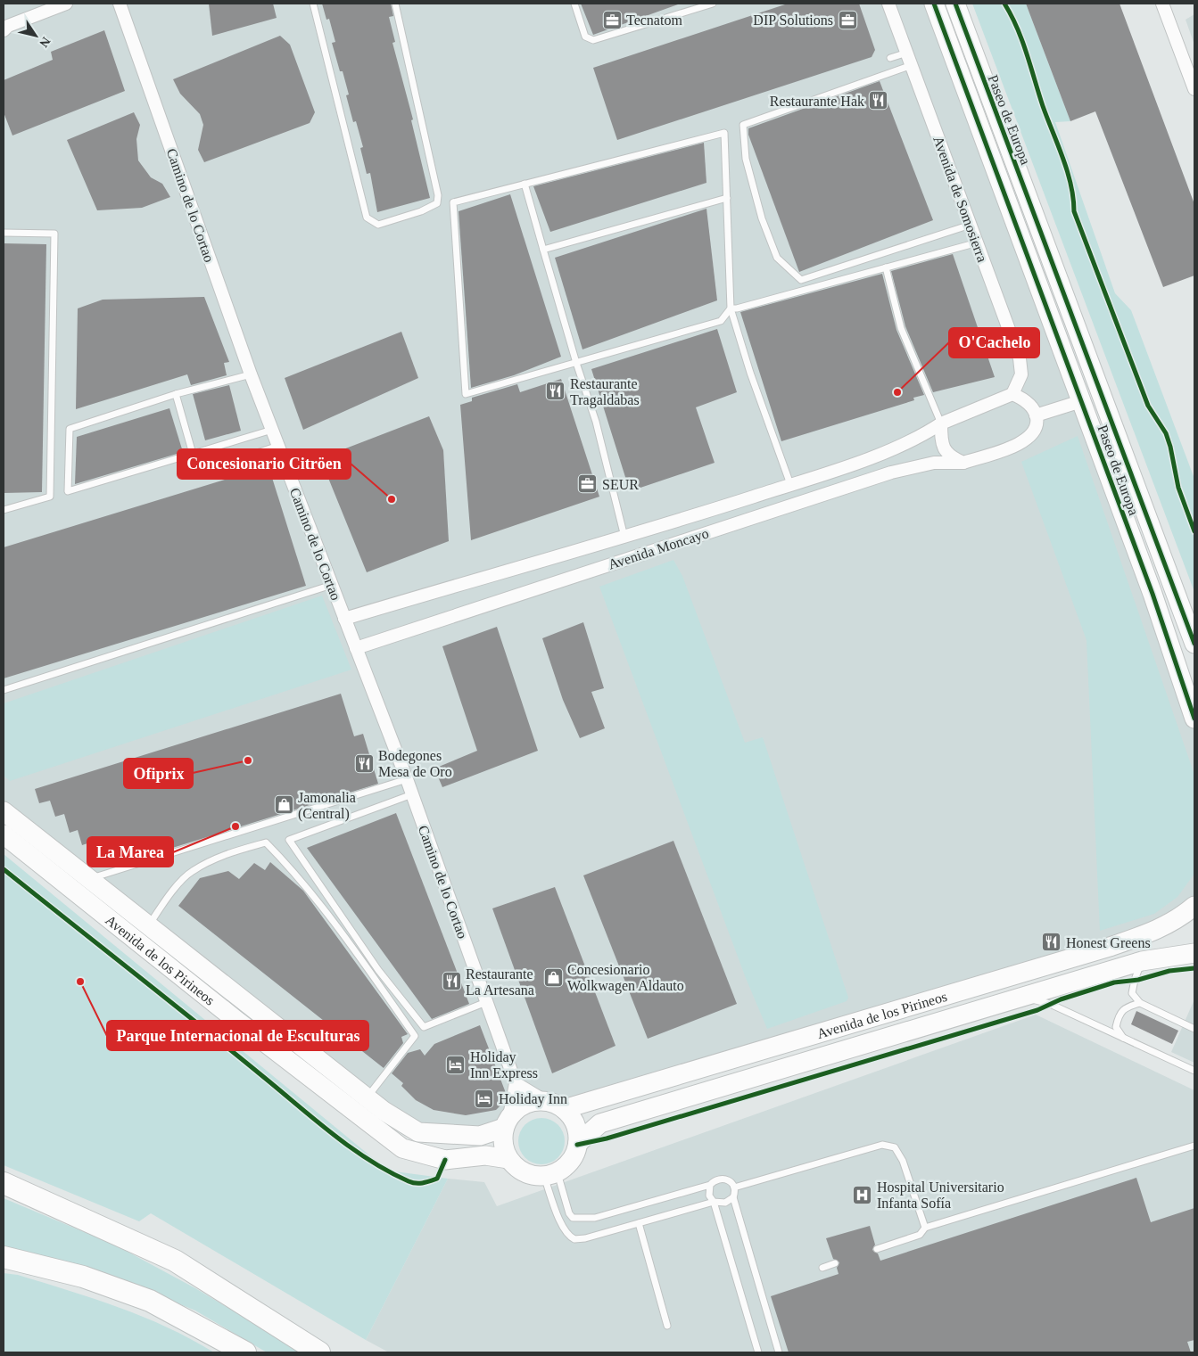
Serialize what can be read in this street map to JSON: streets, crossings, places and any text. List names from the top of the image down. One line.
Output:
{"streets":{"main road":["Paseo de Europa","Avenida de los Pirineos"],"street":["Avenida de Somosierra","Camino de lo Cortao","Avenida Moncayo"]},"crossings":[["Avenida de Somosierra","Avenida Moncayo"],["Camino de lo Cortao","Avenida Moncayo"]],"places":{"office":["Tecnatom","DIP Solutions","SEUR"],"restaurant":["Restaurante Hak","Restaurante Tragaldabas","Bodegones Mesa de Oro","Honest Greens","Restaurante La Artesana"],"other":["O'Cachelo","Concesionario Citröen","Ofiprix","La Marea","Parque Internacional de Esculturas"],"shop":["Jamonalia (Central)","Concesionario Wolkwagen Aldauto"],"hotel":["Holiday Inn Express","Holiday Inn"],"hospital":["Hospital Universitario Infanta Sofía"]},"north":"bottom right"}
